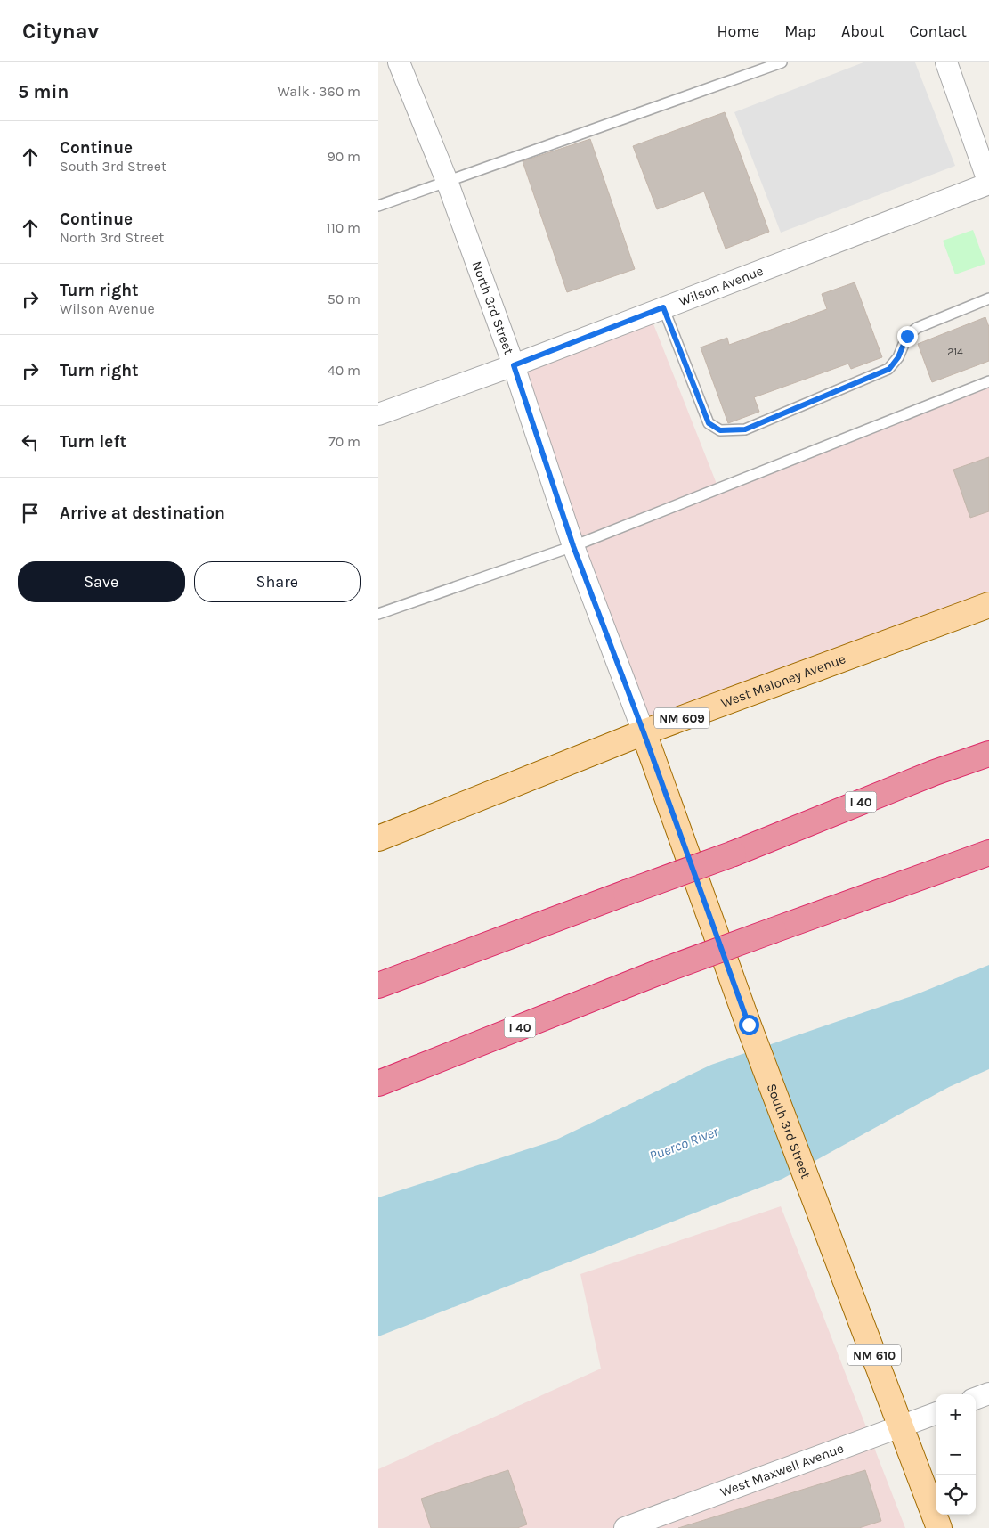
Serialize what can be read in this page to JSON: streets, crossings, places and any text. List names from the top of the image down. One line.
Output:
{"streets":{"highway":["I 40"],"main road":["West Maloney Avenue","NM 609","South 3rd Street","NM 610"],"street":["Wilson Avenue","North 3rd Street","West Maxwell Avenue"]},"crossings":[["Wilson Avenue","North 3rd Street"],["North 3rd Street","West Maloney Avenue"],["North 3rd Street","South 3rd Street"],["West Maloney Avenue","South 3rd Street"],["South 3rd Street","West Maxwell Avenue"]],"water":["Puerco River"],"house_numbers":["214"],"page":{"header":"Citynav","nav":["Home","Map","About","Contact"],"heading":["5 min","Walk · 360 m"],"list":[["Continue","South 3rd Street","90 m"],["Continue","North 3rd Street","110 m"],["Turn right","Wilson Avenue","50 m"],["Turn right","40 m"],["Turn left","70 m"],"Arrive at destination"],"buttons":["Save","Share"],"map_buttons":["+","−"]}}
